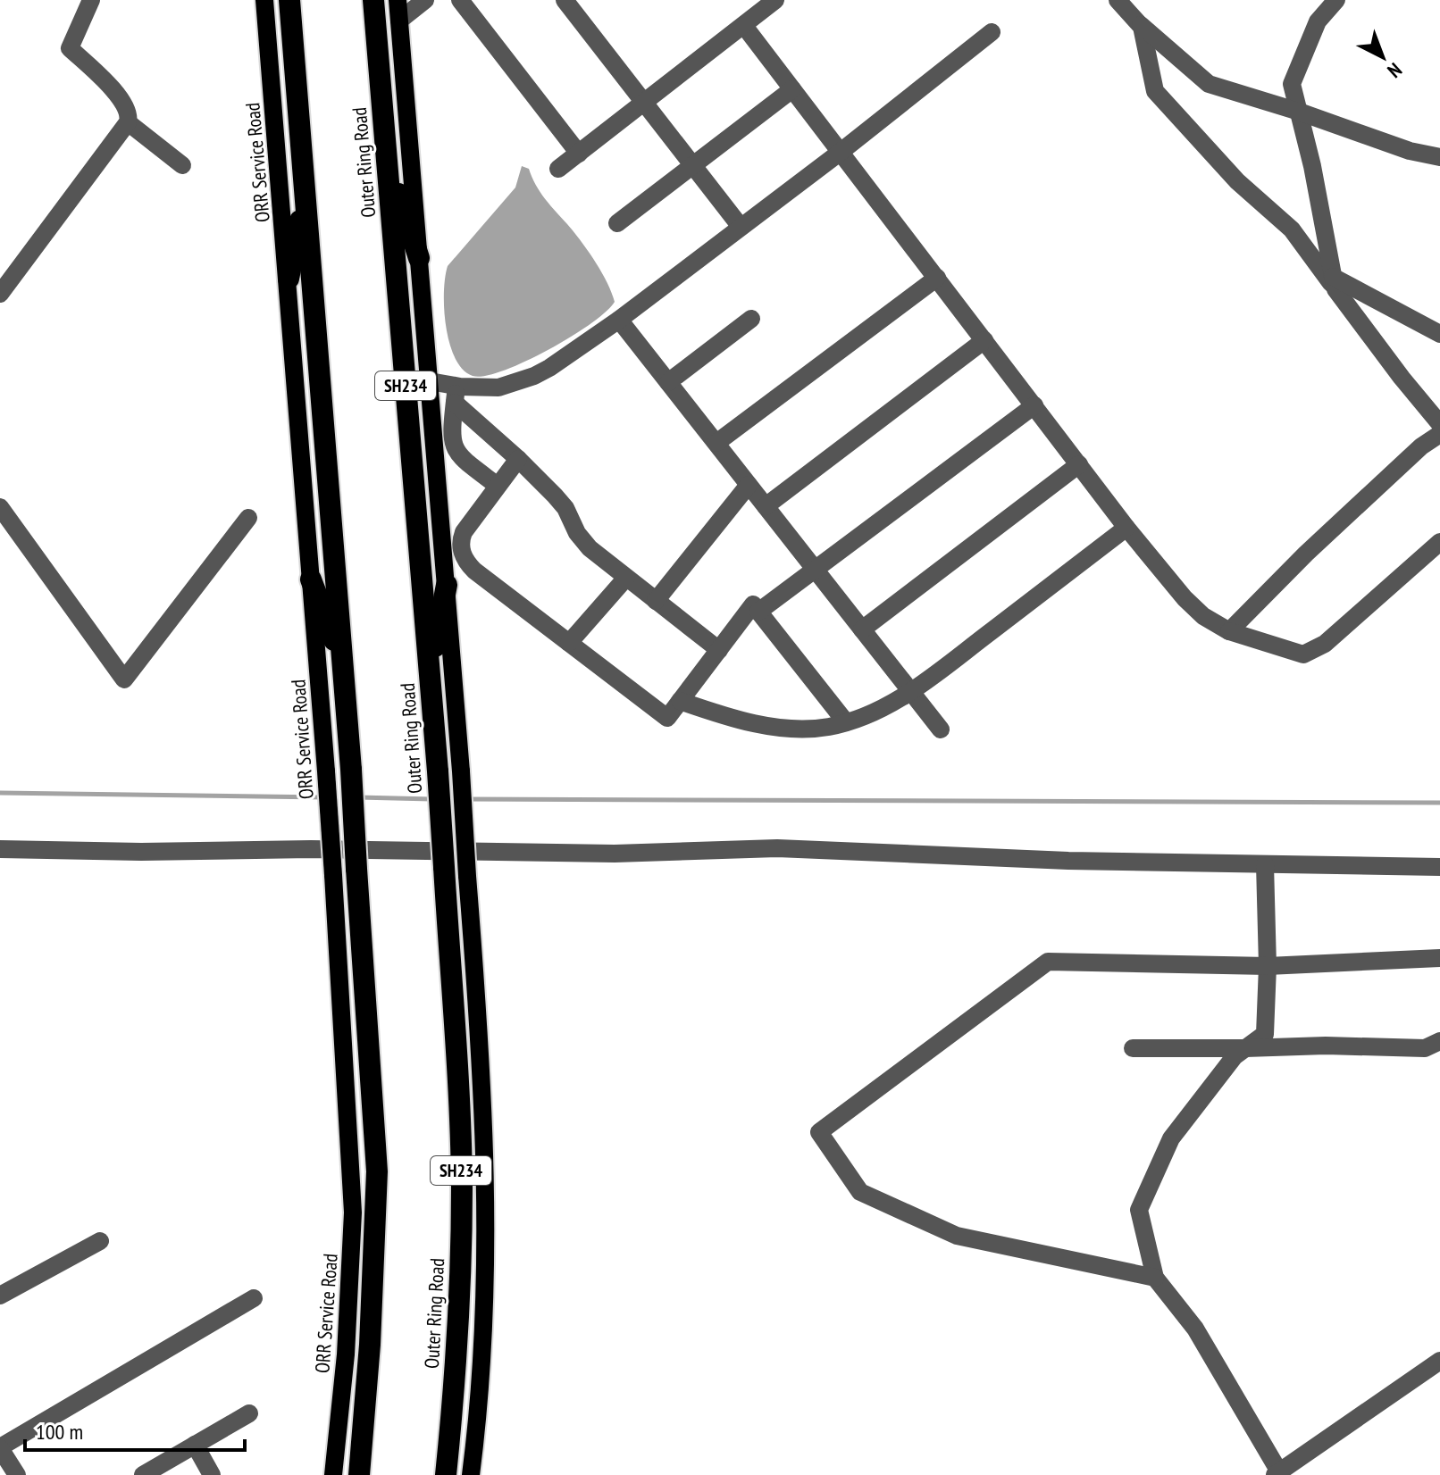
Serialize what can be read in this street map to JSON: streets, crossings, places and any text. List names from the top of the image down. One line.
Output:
{"streets":{"highway":["Outer Ring Road","SH234"],"main road":["ORR Service Road"]},"scale_bar":"100 m","north":"bottom right"}
